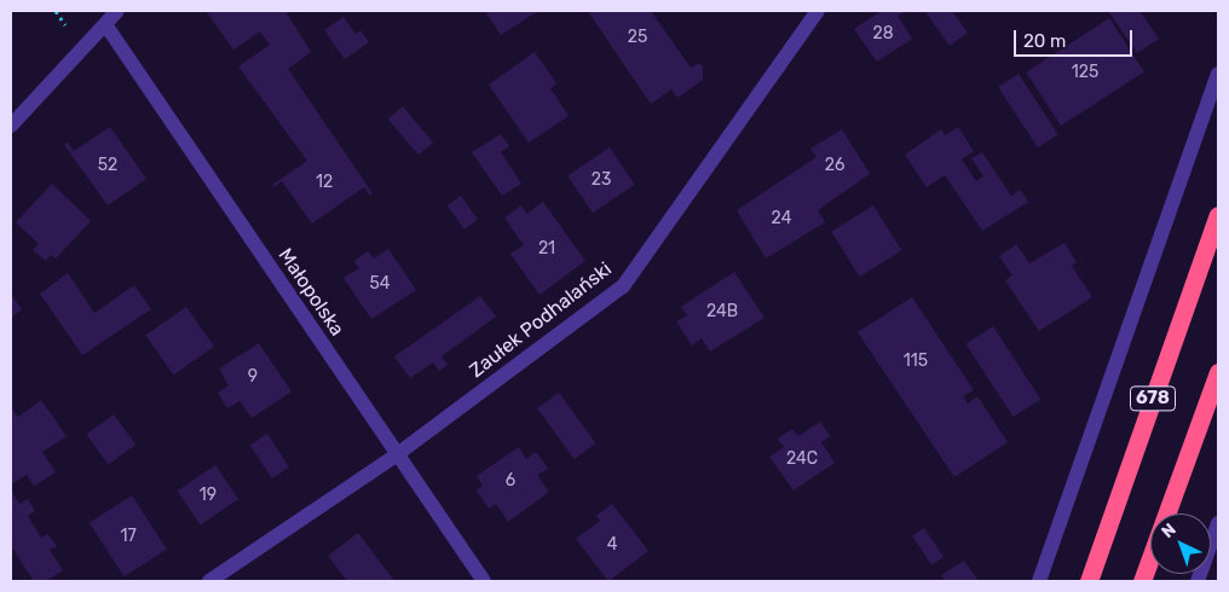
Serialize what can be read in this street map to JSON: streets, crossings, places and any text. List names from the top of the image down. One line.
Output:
{"streets":{"highway":["678"],"street":["Małopolska","Zaułek Podhalański"]},"crossings":[["Małopolska","Zaułek Podhalański"]],"house_numbers":["28","25","125","52","26","23","12","24","21","54","24B","115","9","24C","6","19","17","4"],"scale_bar":"20 m","north":"top left"}
